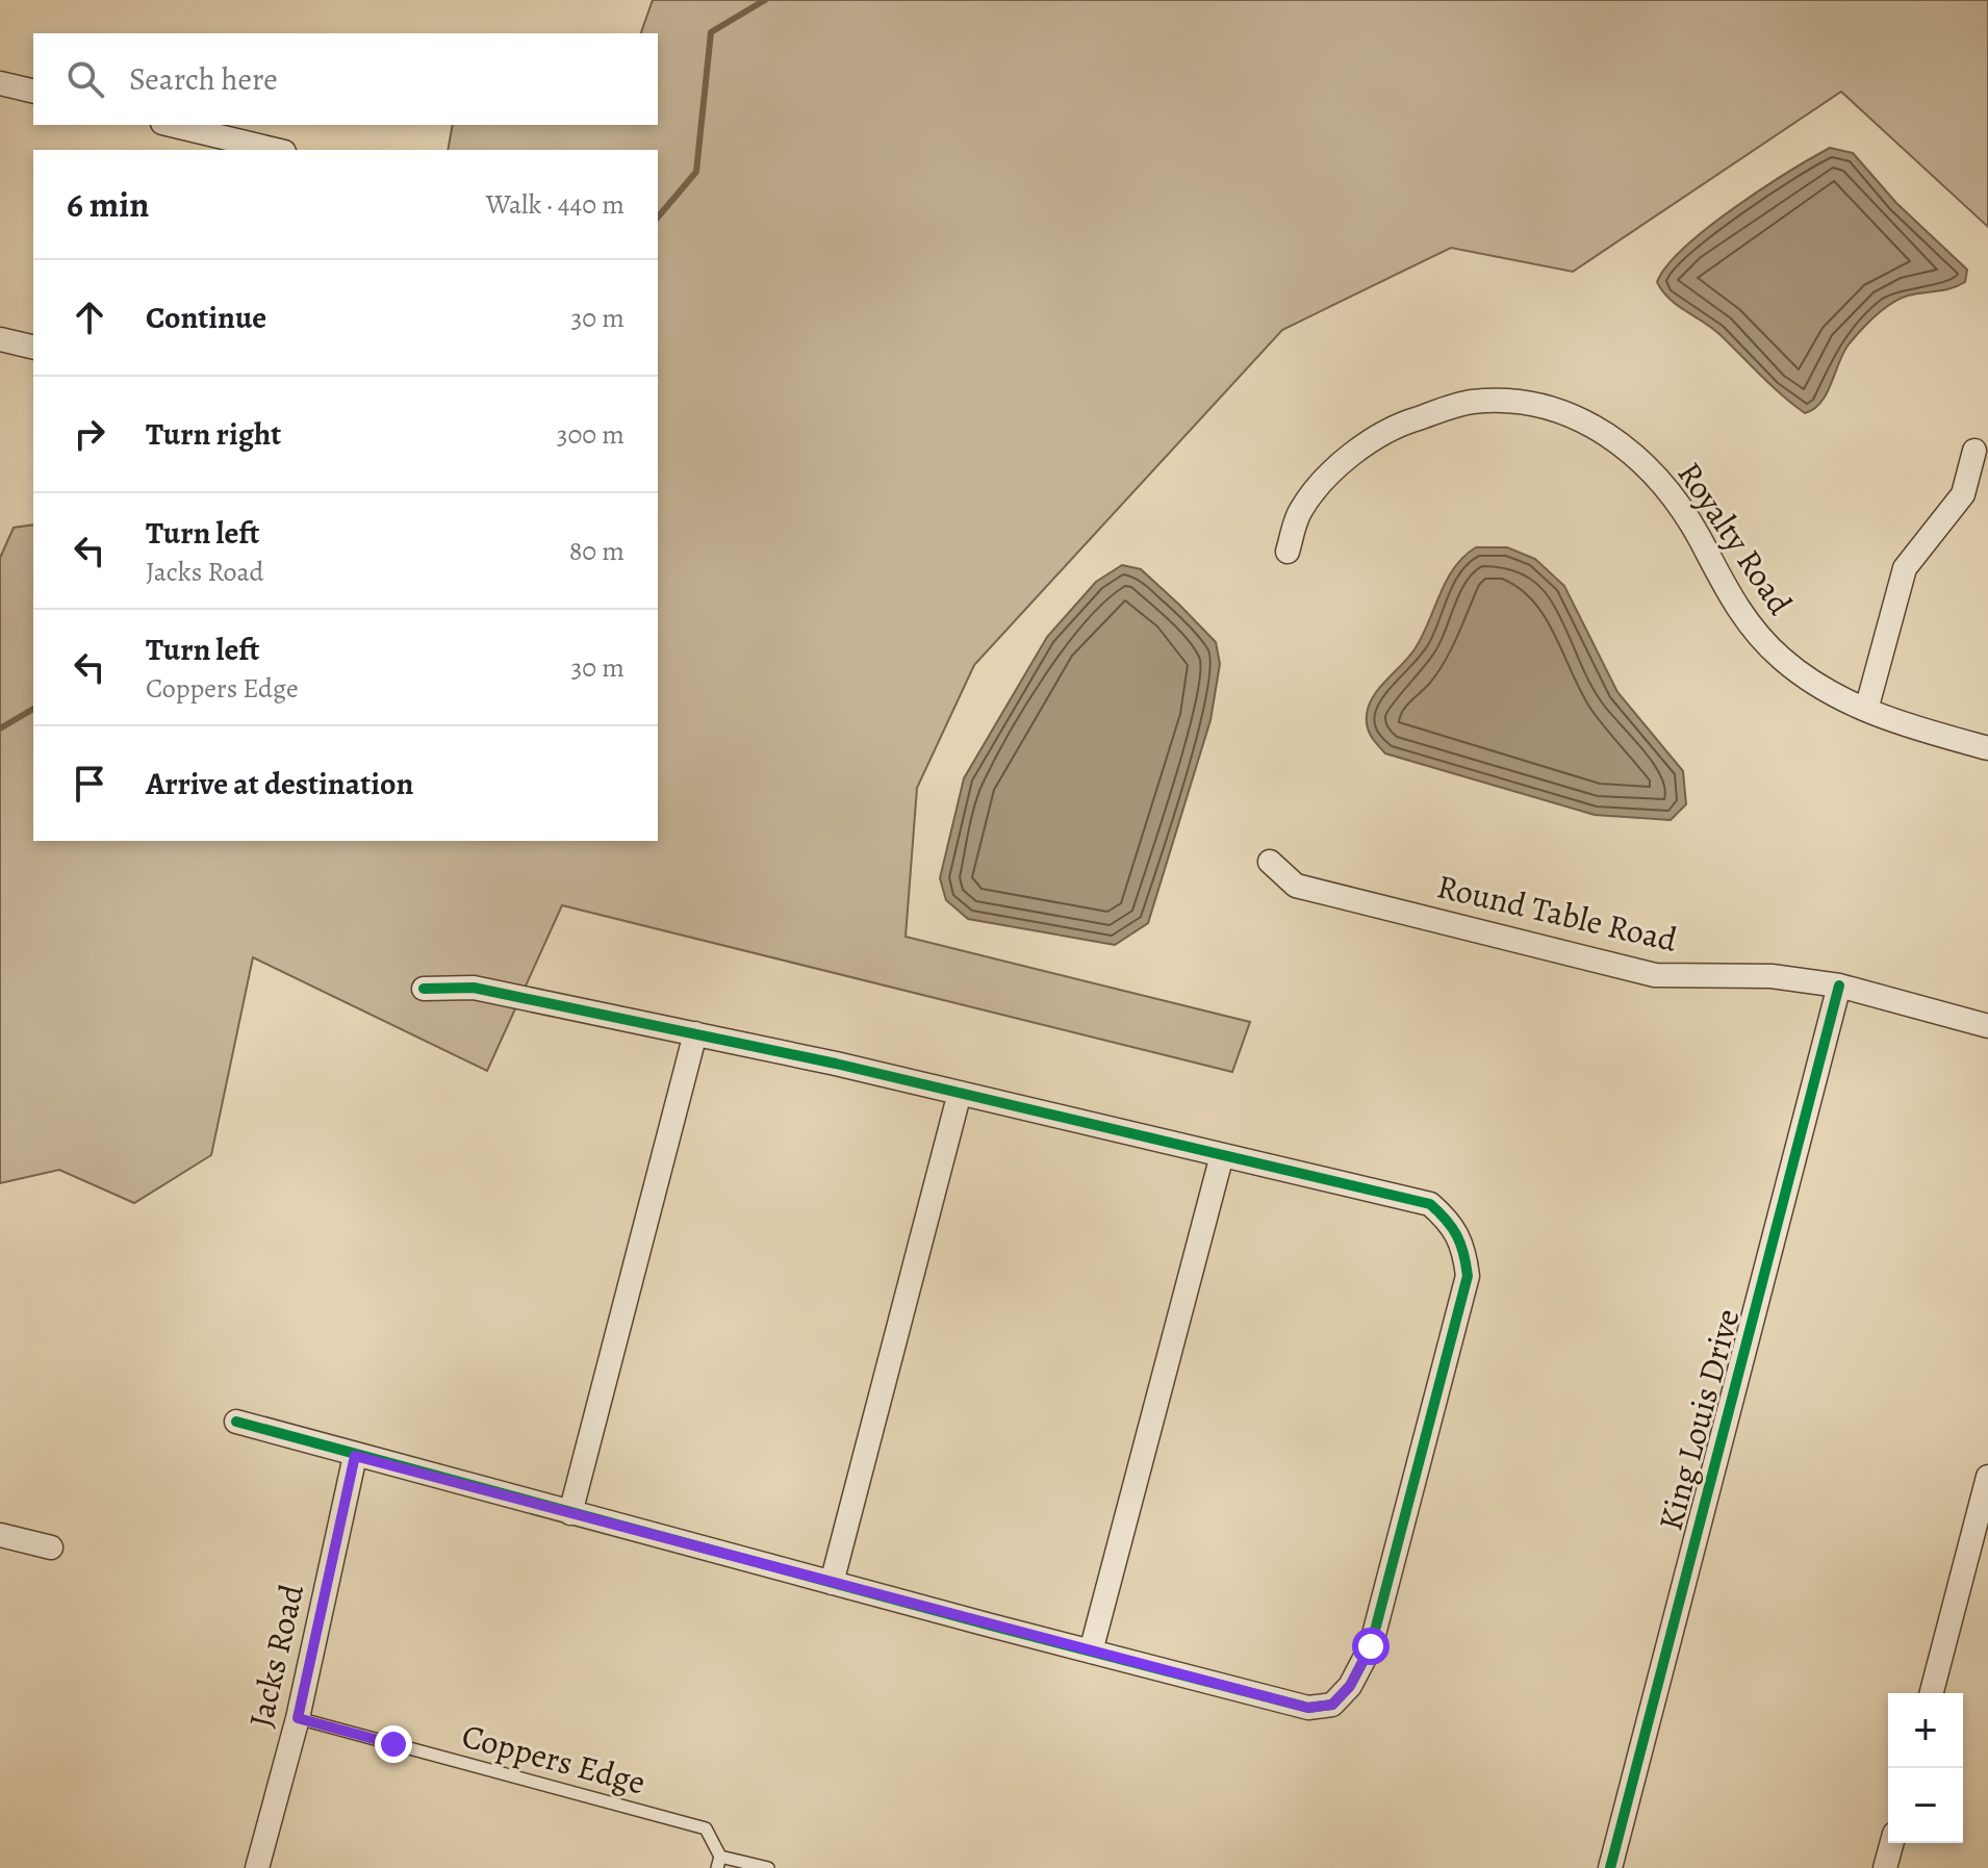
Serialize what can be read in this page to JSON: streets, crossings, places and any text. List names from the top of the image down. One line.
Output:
{"streets":{"street":["Royalty Road","Round Table Road","King Louis Drive","Jacks Road"],"lane":["Coppers Edge"]},"crossings":[["Round Table Road","King Louis Drive"],["Jacks Road","Coppers Edge"]],"page":{"search":"Search here","heading":["6 min","Walk · 440 m"],"list":[["Continue","30 m"],["Turn right","300 m"],["Turn left","Jacks Road","80 m"],["Turn left","Coppers Edge","30 m"],"Arrive at destination"],"map_buttons":["+","−"]}}
